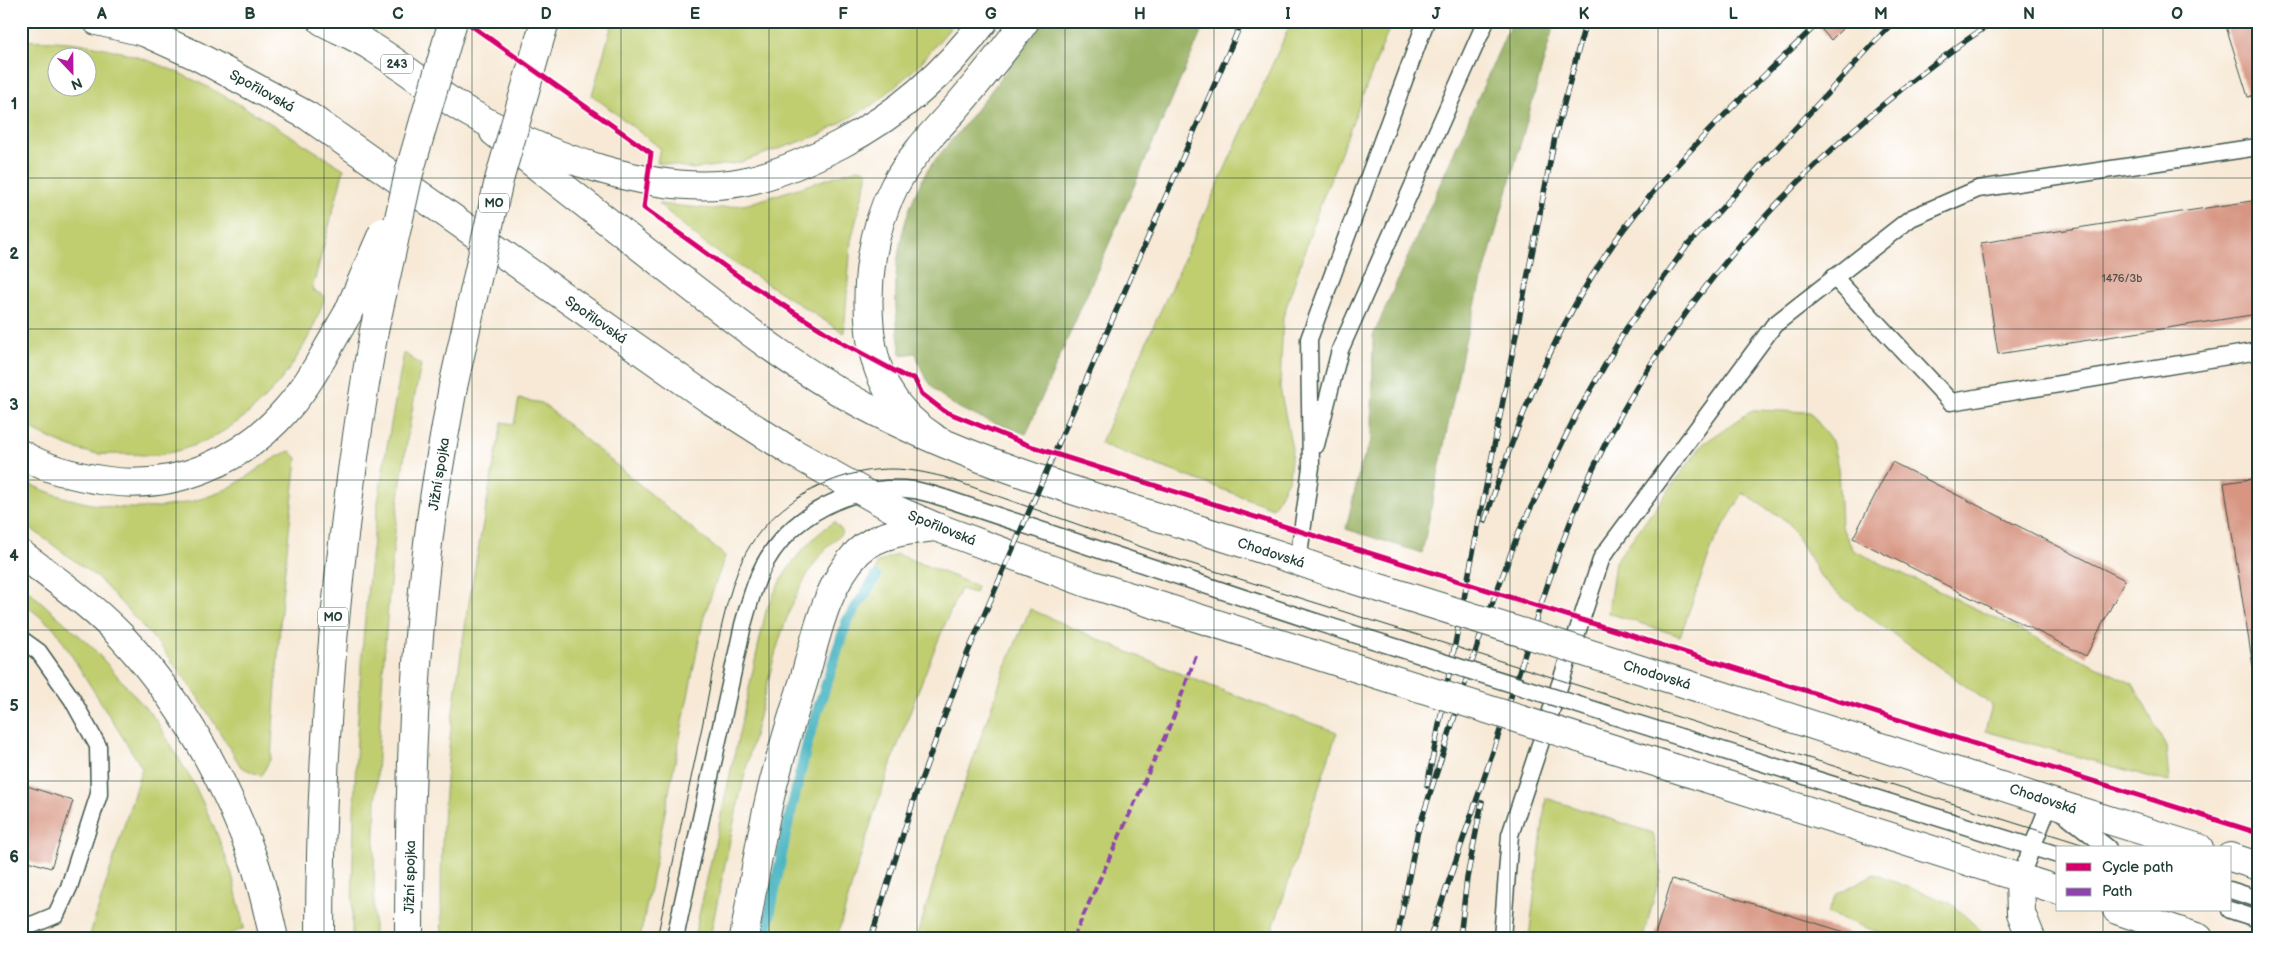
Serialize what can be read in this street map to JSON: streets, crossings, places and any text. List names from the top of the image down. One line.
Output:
{"streets":{"main road":["243","Spořilovská","MO","Jižní spojka","Chodovská"]},"house_numbers":["1476/3b"],"legend":["Cycle path","Path"],"north":"bottom","grid":{"columns":["A","B","C","D","E","F","G","H","I","J","K","L","M","N","O"],"rows":["1","2","3","4","5","6"]}}
